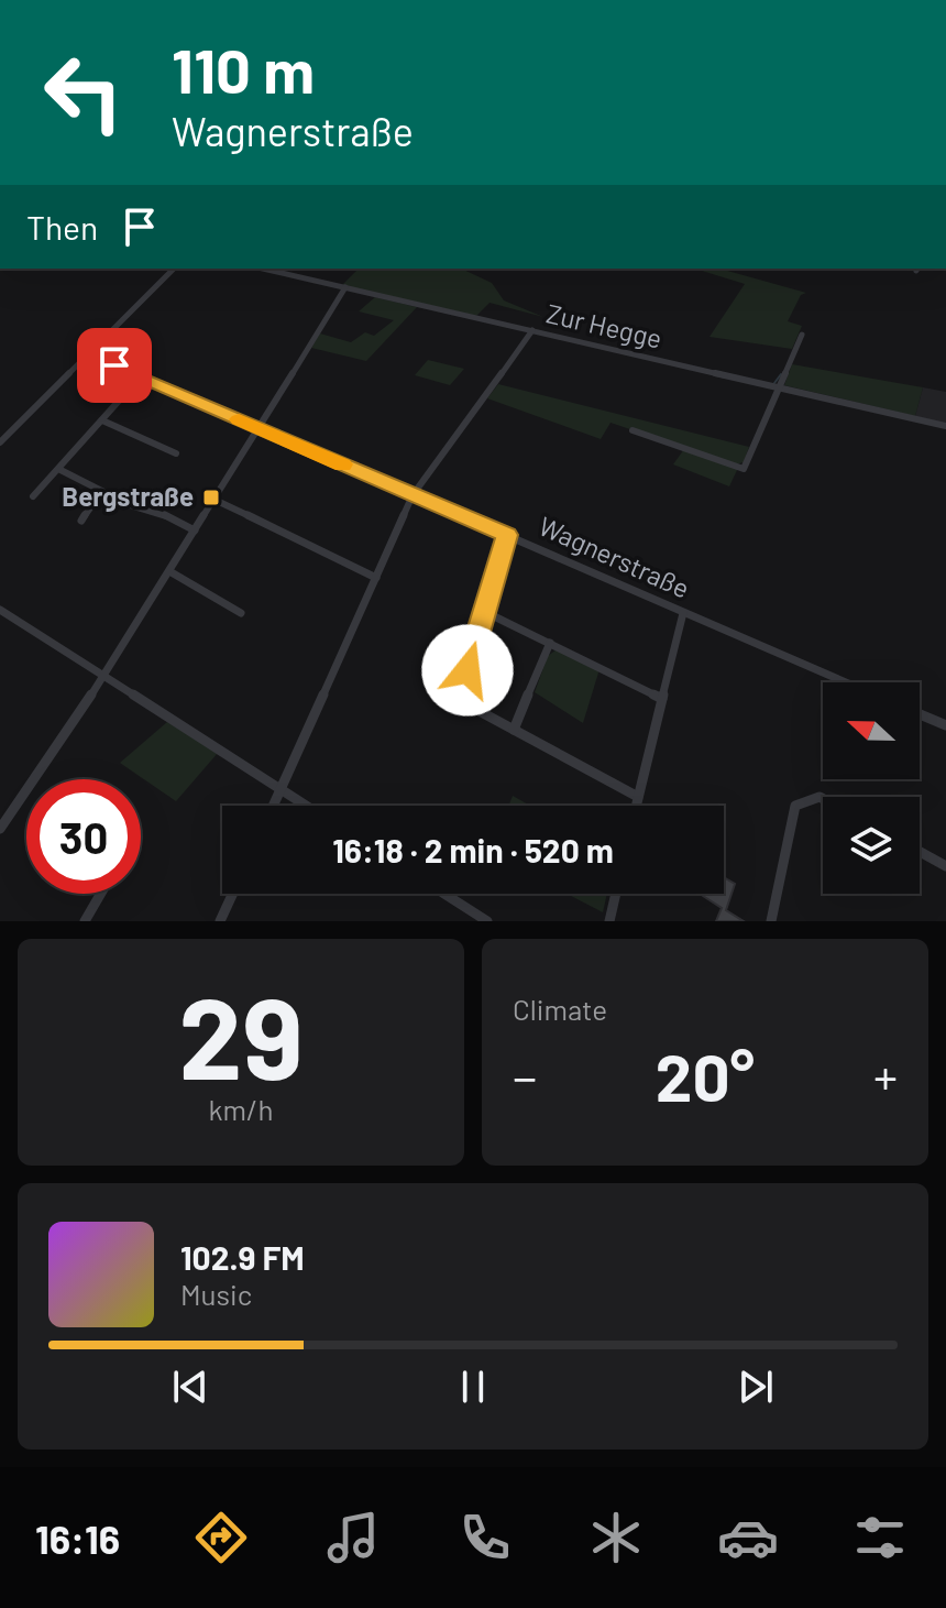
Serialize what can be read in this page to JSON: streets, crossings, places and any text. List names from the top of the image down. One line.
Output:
{"streets":{"street":["Zur Hegge","Wagnerstraße"]},"places":{"transit":["Bergstraße"]},"north":"left","page":{"turn":["110 m","Wagnerstraße"],"then":"Then","limit":"30","trip":"16:18 · 2 min · 520 m","tile":[["29","km/h"],"Climate"],"heat":["−","20°","+"],"song":["102.9 FM","Music"],"tabs":"16:16"}}
